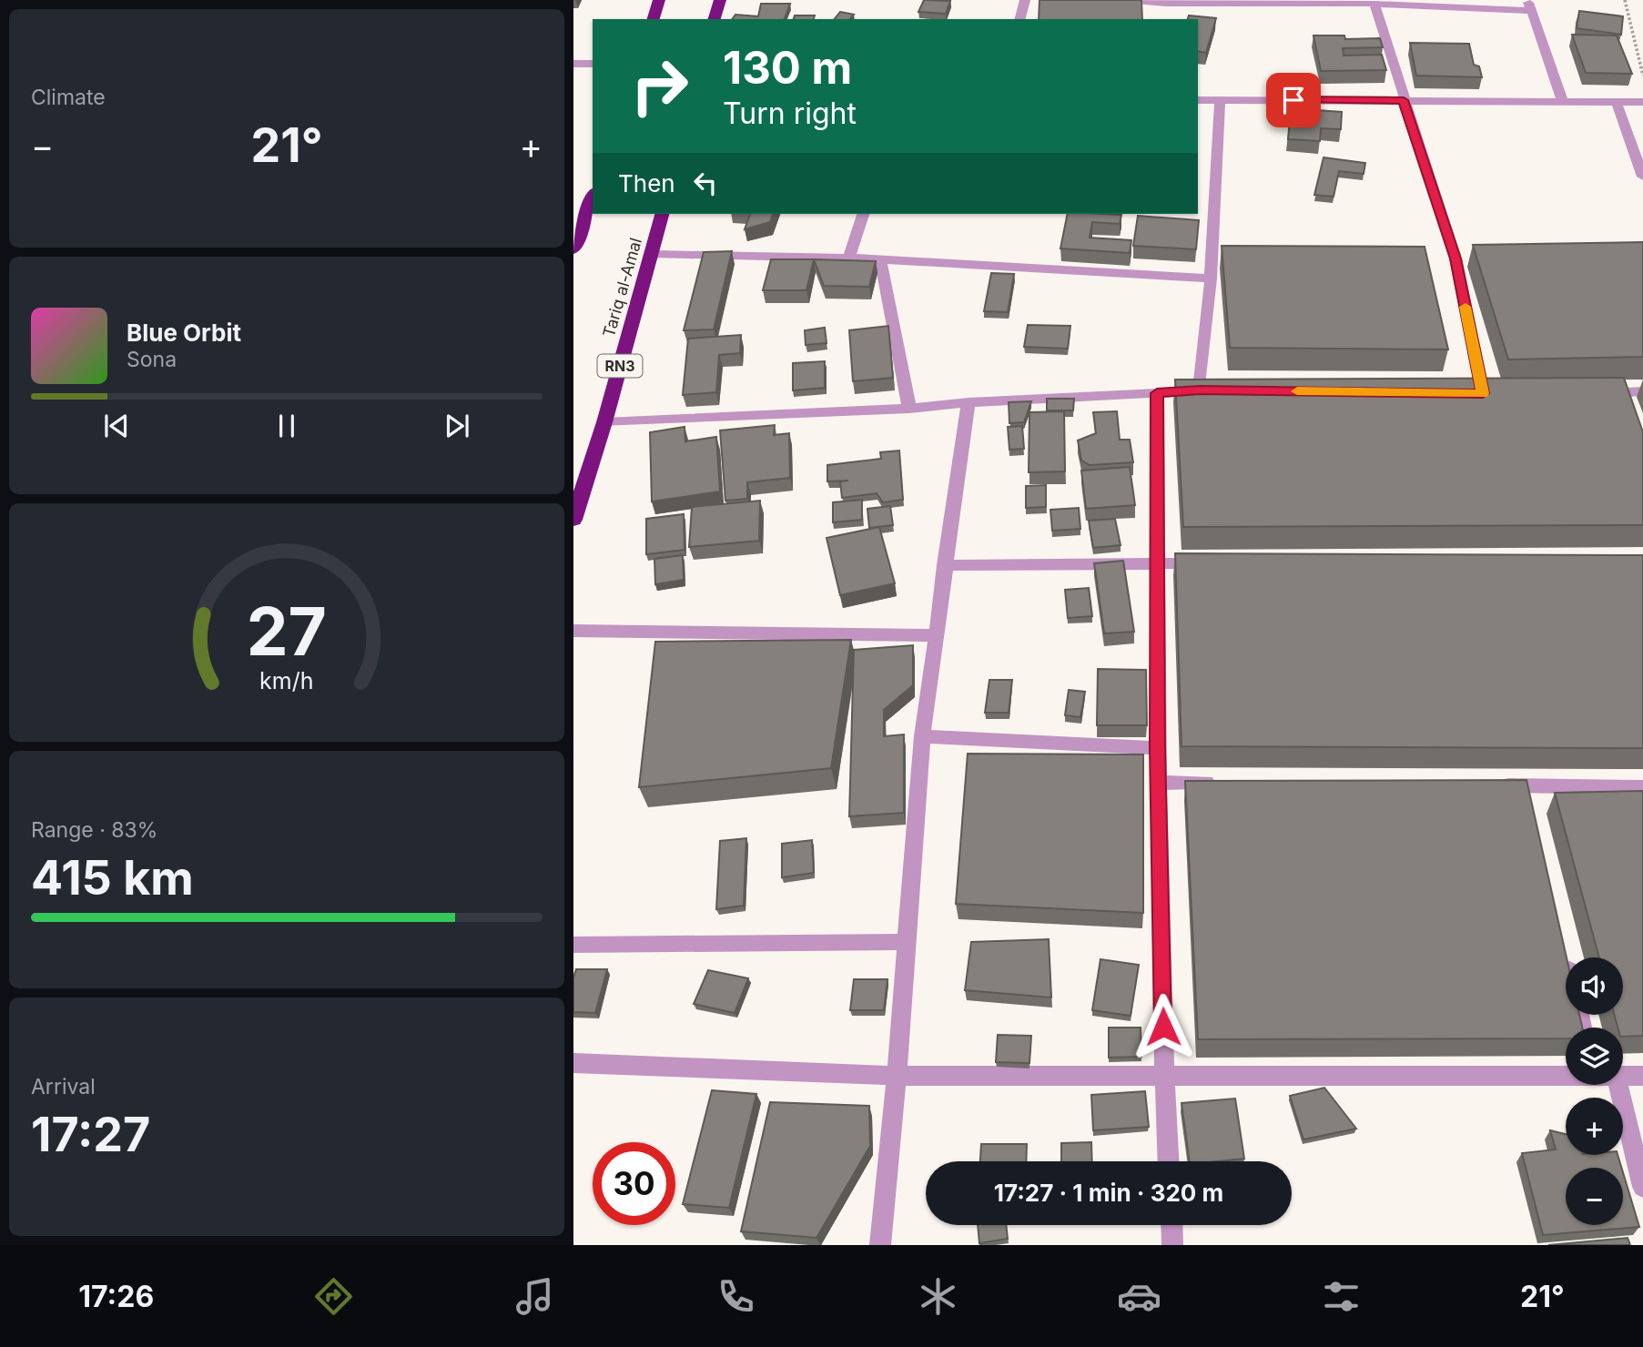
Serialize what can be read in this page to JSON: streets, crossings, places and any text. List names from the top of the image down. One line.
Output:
{"streets":{"highway":["Tariq al-Amal","RN3"]},"page":{"tile":["Climate",["Range · 83%","415 km"],["Arrival","17:27"]],"turn":["130 m","Turn right"],"heat":["−","21°","+"],"then":"Then","song":["Blue Orbit","Sona"],"map_buttons":["+","−"],"limit":"30","trip":"17:27 · 1 min · 320 m","tabs":["17:26","21°"],"gauge":["27","km/h"]}}
